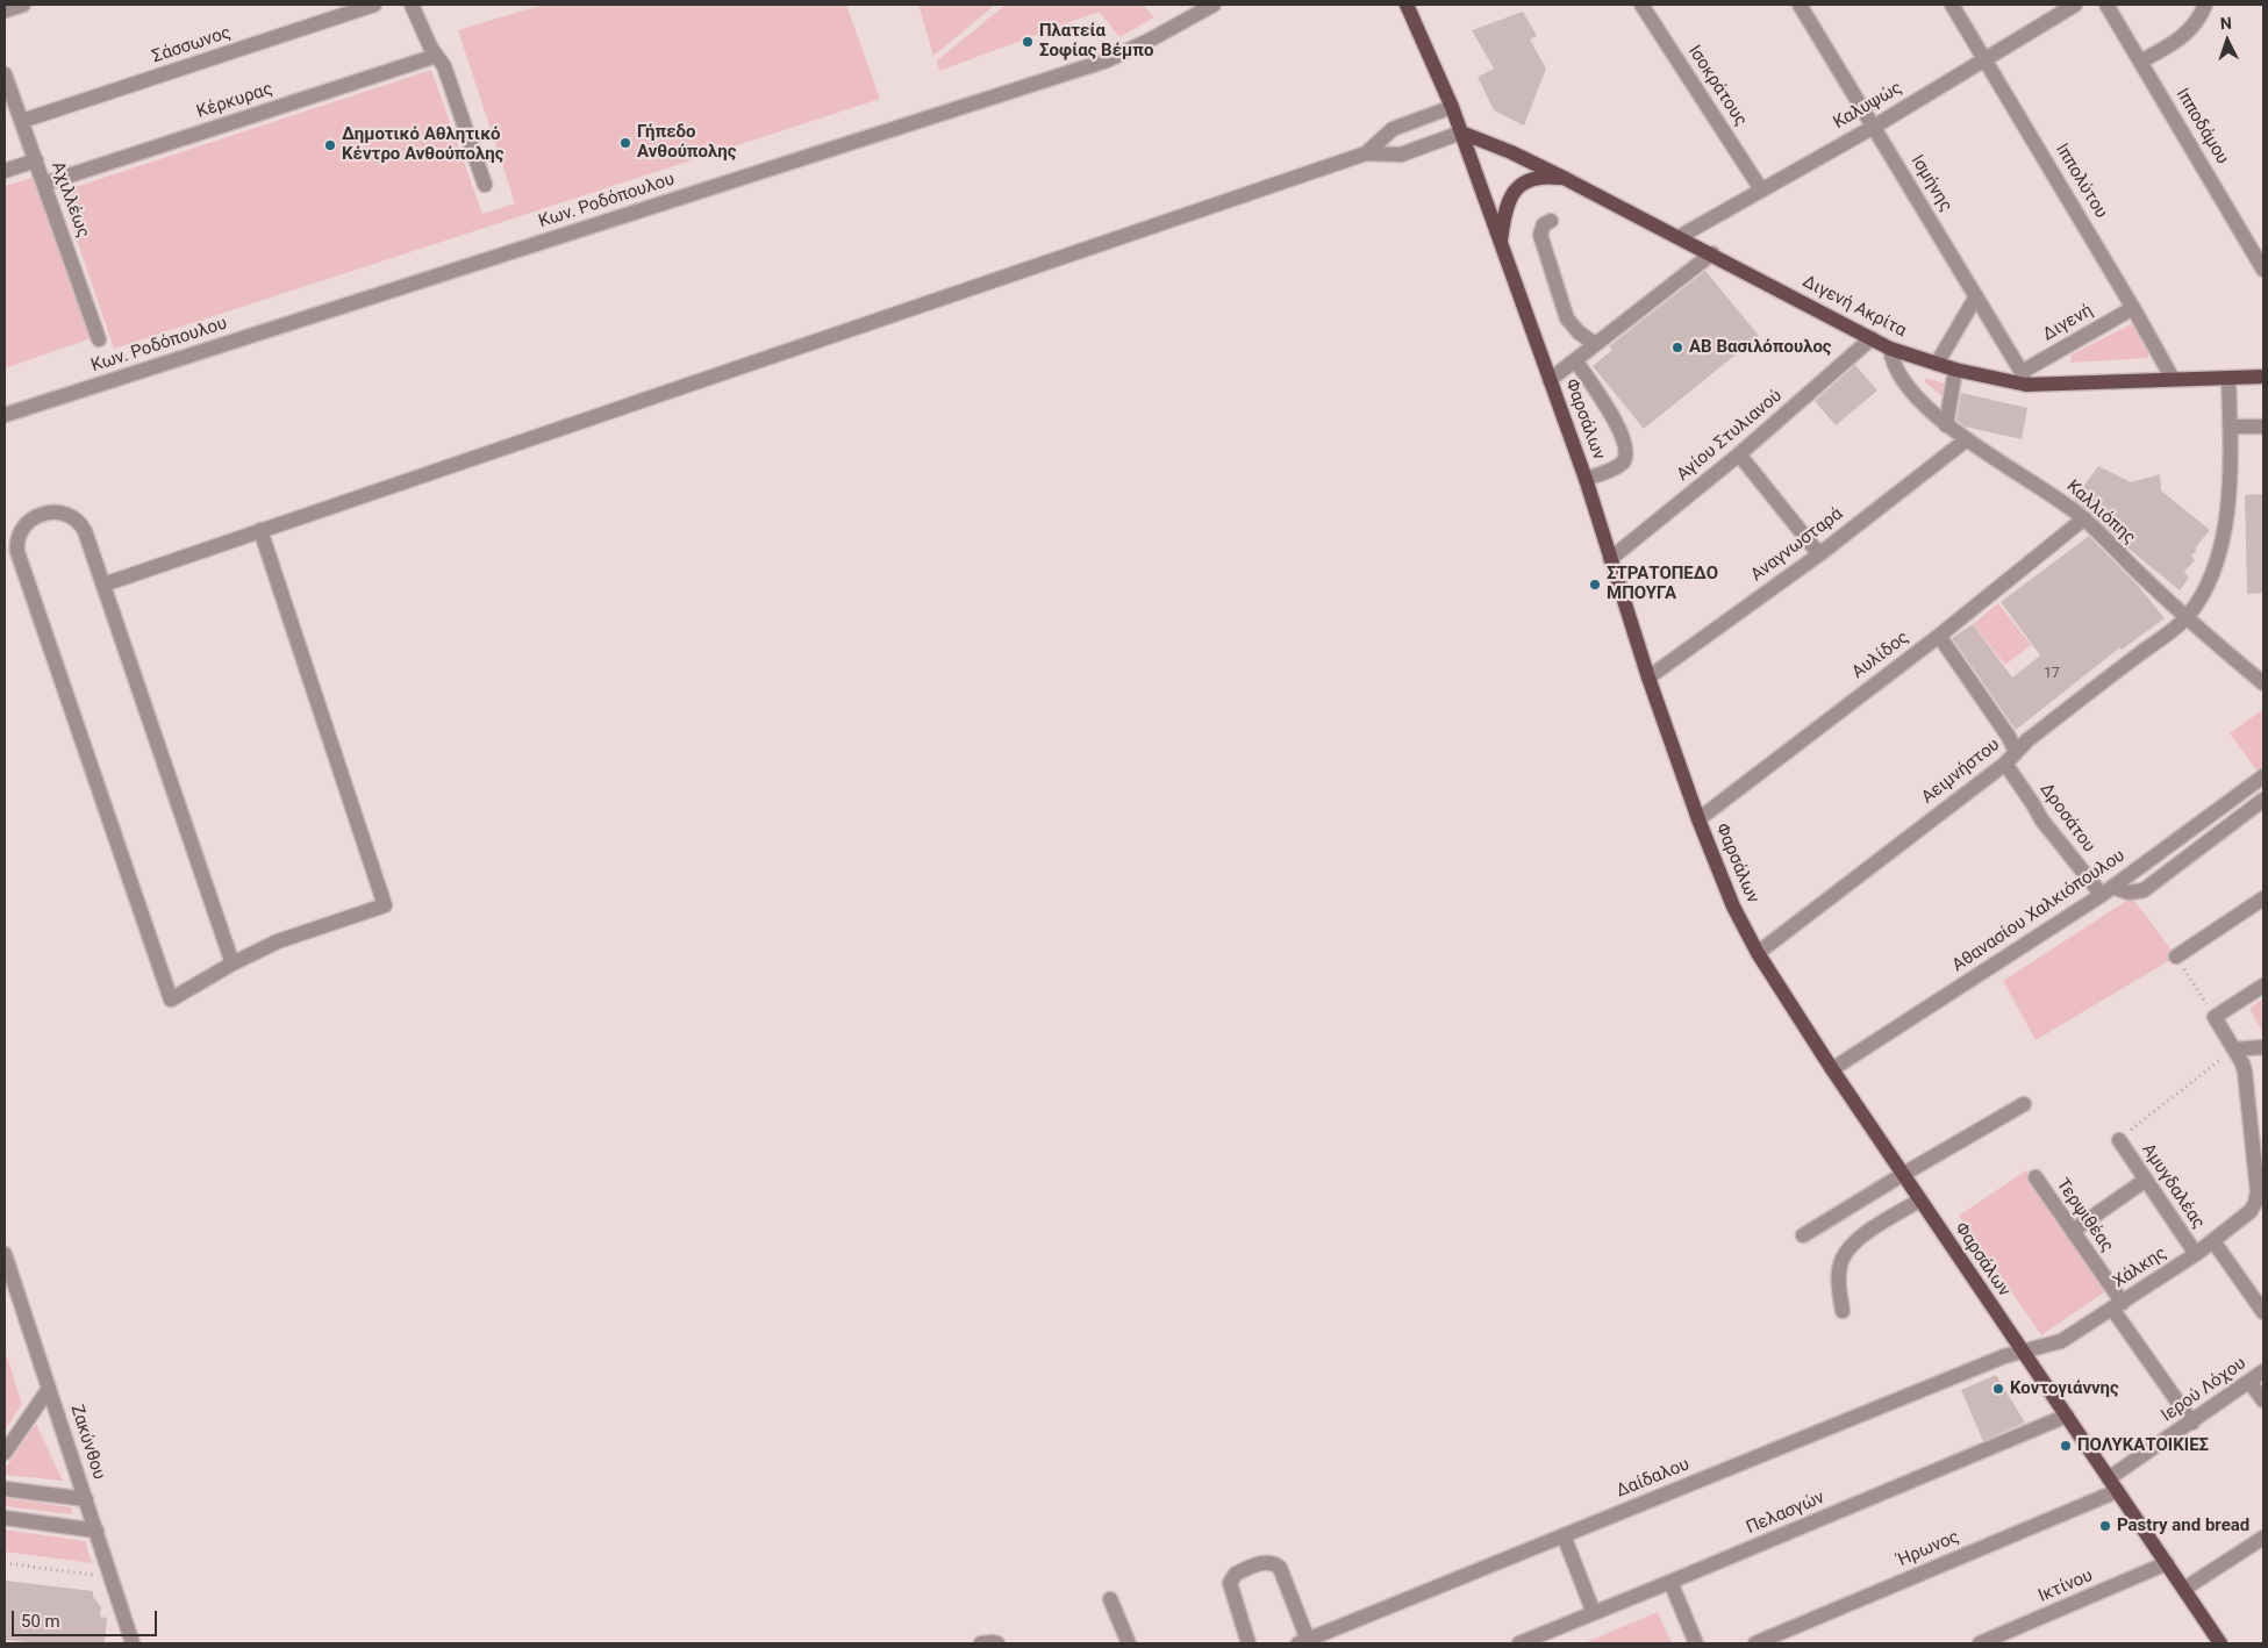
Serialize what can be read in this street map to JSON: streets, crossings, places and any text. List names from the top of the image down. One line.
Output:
{"streets":{"main road":["Διγενή Ακρίτα","Φαρσάλων"],"street":["Σάσσωνος","Ισοκράτους","Κέρκυρας","Καλυψώς","Ιπποδάμου","Ιππολύτου","Ισμήνης","Αχιλλέως","Κων. Ροδόπουλου","Διγενή","Αγίου Στυλιανού","Καλλιόπης","Αναγνωσταρά","Αυλίδος","Αειμνήστου","Δροσάτου","Αθανασίου Χαλκιόπουλου","Αμυγδαλέας","Τερψιθέας","Χάλκης","Ιερού Λόχου","Ζακύνθου","Δαίδαλου","Πελασγών","Ήρωνος","Ικτίνου"]},"crossings":[["Σάσσωνος","Αχιλλέως"],["Ισοκράτους","Καλυψώς"],["Κέρκυρας","Αχιλλέως"],["Καλυψώς","Ιππολύτου"],["Καλυψώς","Ισμήνης"],["Καλυψώς","Διγενή Ακρίτα"],["Ιππολύτου","Διγενή Ακρίτα"],["Ιππολύτου","Διγενή"],["Ισμήνης","Διγενή Ακρίτα"],["Ισμήνης","Διγενή"],["Διγενή Ακρίτα","Διγενή"],["Διγενή Ακρίτα","Φαρσάλων"],["Διγενή Ακρίτα","Αγίου Στυλιανού"],["Διγενή Ακρίτα","Καλλιόπης"],["Διγενή Ακρίτα","Αειμνήστου"],["Φαρσάλων","Αγίου Στυλιανού"],["Φαρσάλων","Αναγνωσταρά"],["Φαρσάλων","Αυλίδος"],["Φαρσάλων","Αειμνήστου"],["Φαρσάλων","Αθανασίου Χαλκιόπουλου"],["Φαρσάλων","Χάλκης"],["Φαρσάλων","Ιερού Λόχου"],["Φαρσάλων","Δαίδαλου"],["Φαρσάλων","Πελασγών"],["Φαρσάλων","Ήρωνος"],["Φαρσάλων","Ικτίνου"],["Καλλιόπης","Αναγνωσταρά"],["Καλλιόπης","Αυλίδος"],["Καλλιόπης","Αειμνήστου"],["Αειμνήστου","Δροσάτου"],["Δροσάτου","Αθανασίου Χαλκιόπουλου"],["Αμυγδαλέας","Χάλκης"],["Τερψιθέας","Χάλκης"],["Τερψιθέας","Ιερού Λόχου"],["Χάλκης","Δαίδαλου"],["Ιερού Λόχου","Ήρωνος"]],"places":["Πλατεία Σοφίας Βέμπο","Γήπεδο Ανθούπολης","Δημοτικό Αθλητικό Κέντρο Ανθούπολης","ΑΒ Βασιλόπουλος","ΣΤΡΑΤΟΠΕΔΟ ΜΠΟΥΓΑ","Κοντογιάννης","ΠΟΛΥΚΑΤΟΙΚΙΕΣ","Pastry and bread"],"house_numbers":["17"],"scale_bar":"50 m","north":"top"}
